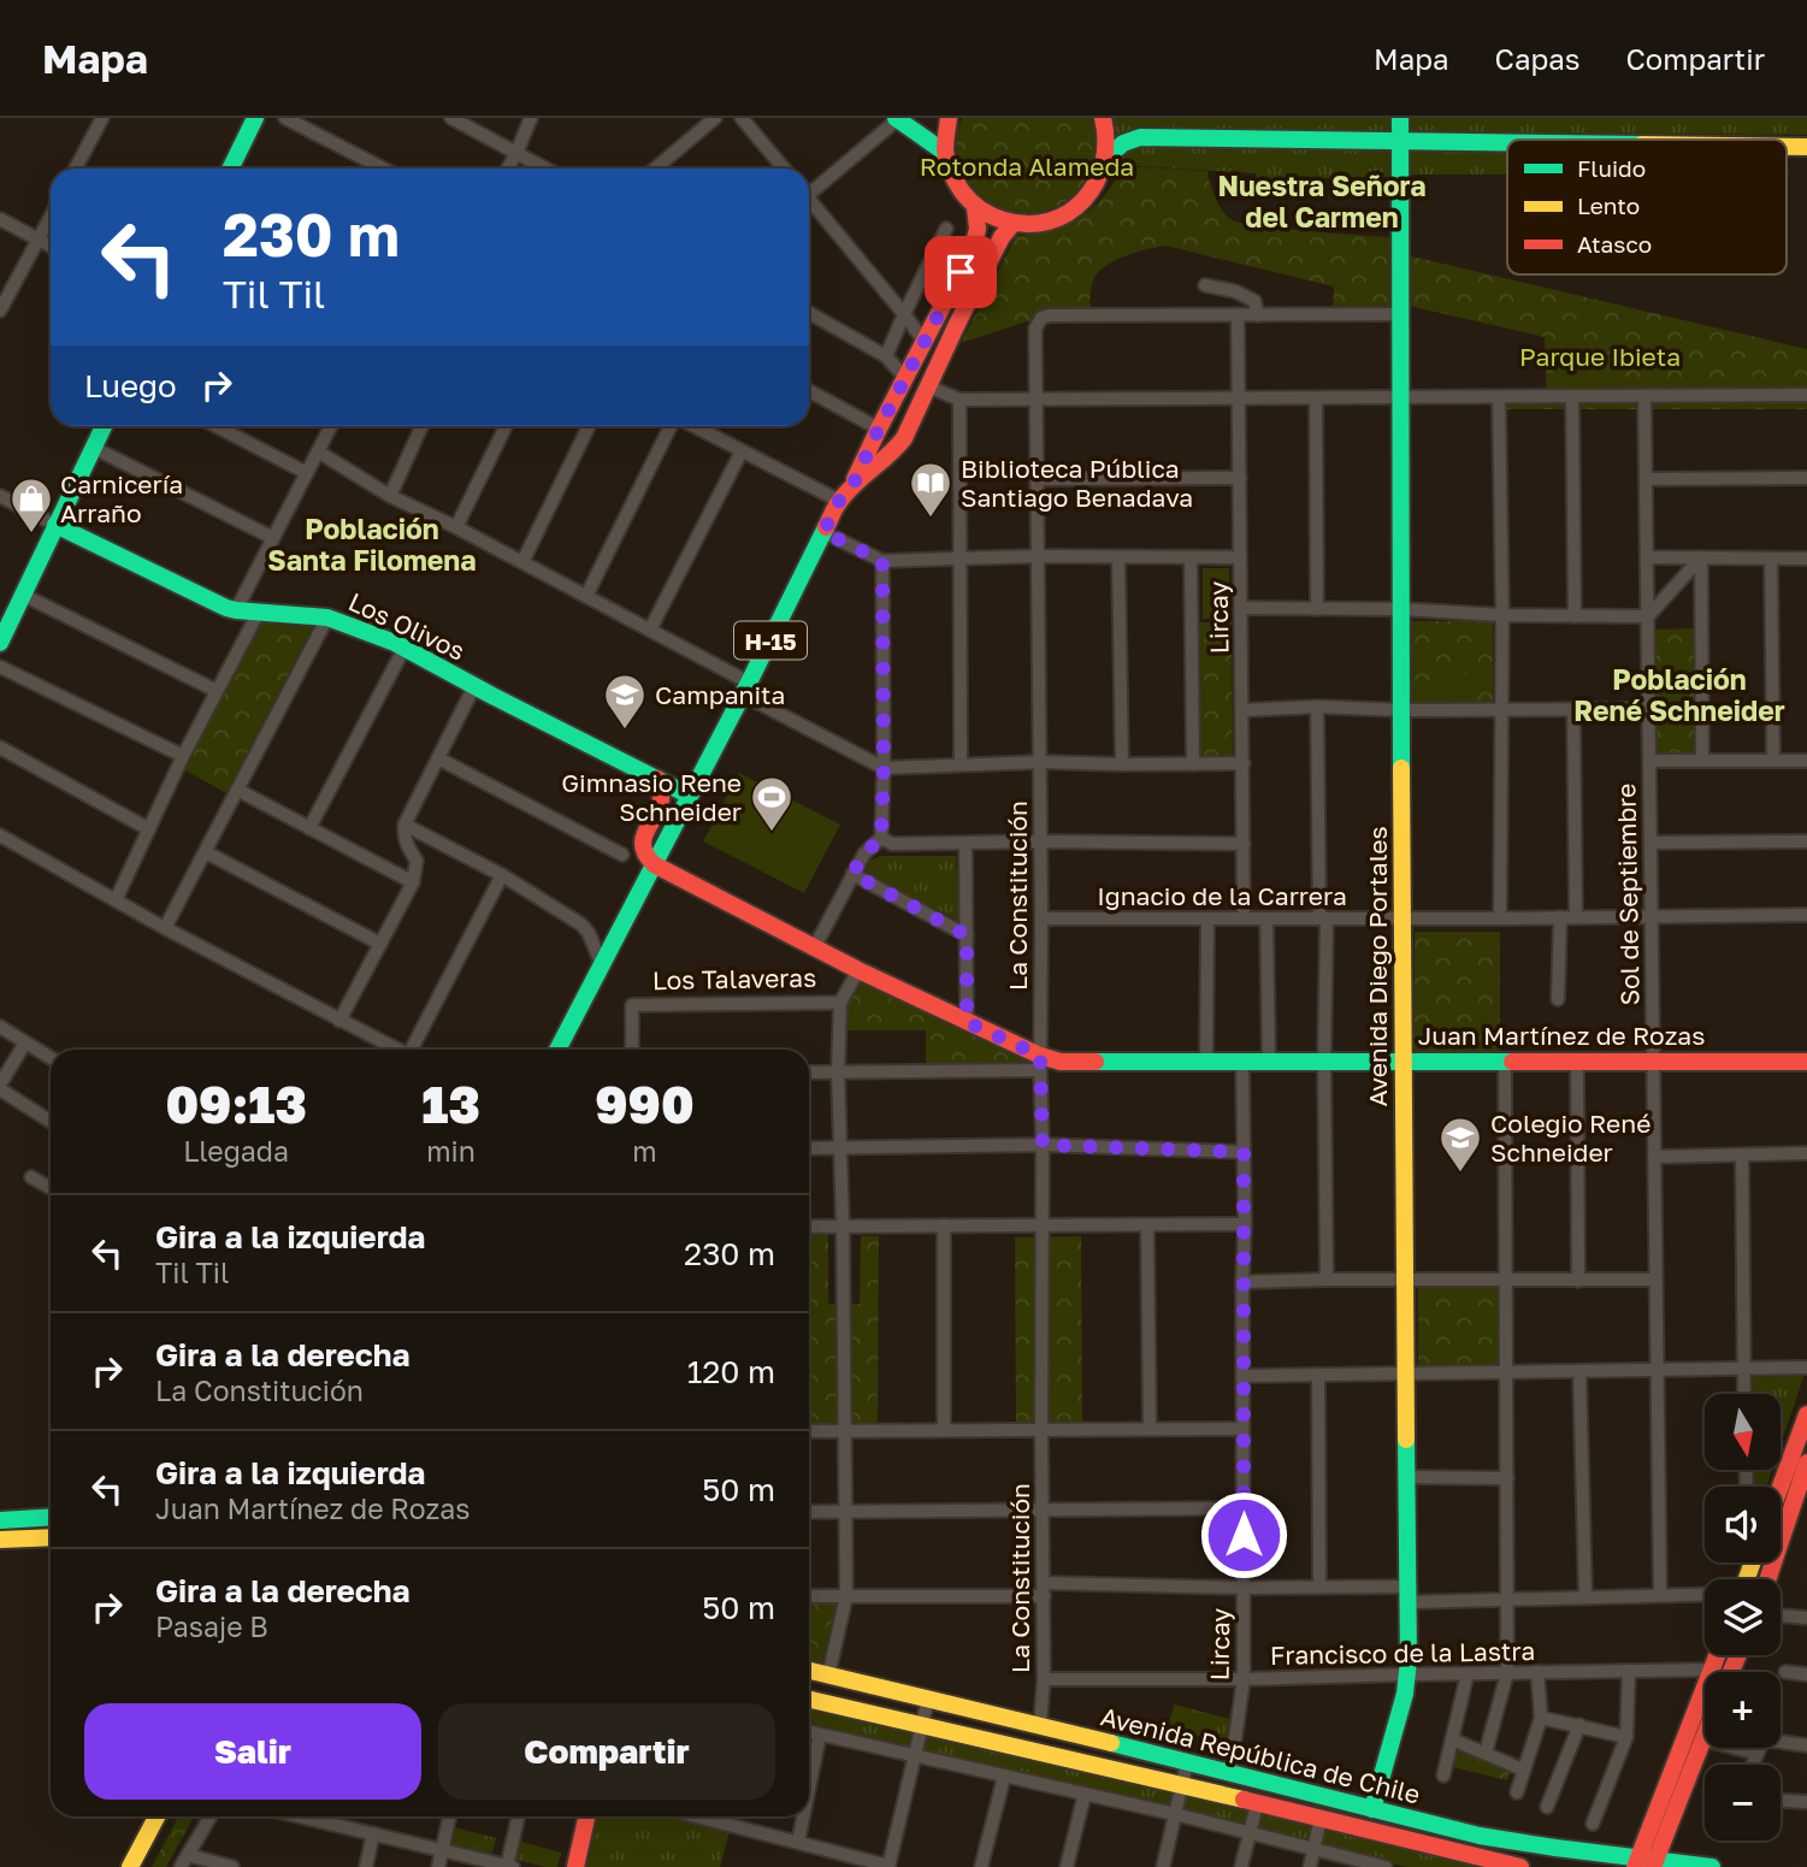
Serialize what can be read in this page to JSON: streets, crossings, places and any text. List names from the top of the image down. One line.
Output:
{"streets":{"main road":["Los Olivos","H-15","Avenida Diego Portales","Juan Martínez de Rozas","Avenida República de Chile"],"street":["Lircay","Sol de Septiembre","La Constitución","Ignacio de la Carrera","Los Talaveras","Francisco de la Lastra"]},"crossings":[["Lircay","La Constitución"],["Lircay","Ignacio de la Carrera"],["Lircay","Juan Martínez de Rozas"],["Lircay","Francisco de la Lastra"],["Lircay","Avenida República de Chile"],["Los Olivos","H-15"],["H-15","Juan Martínez de Rozas"],["Sol de Septiembre","Ignacio de la Carrera"],["Sol de Septiembre","Juan Martínez de Rozas"],["La Constitución","Ignacio de la Carrera"],["La Constitución","Juan Martínez de Rozas"],["La Constitución","Francisco de la Lastra"],["La Constitución","Avenida República de Chile"],["Ignacio de la Carrera","Avenida Diego Portales"],["Avenida Diego Portales","Juan Martínez de Rozas"],["Avenida Diego Portales","Francisco de la Lastra"],["Avenida Diego Portales","Avenida República de Chile"]],"districts":["Nuestra Señora del Carmen","Población Santa Filomena","Población René Schneider"],"parks":["Rotonda Alameda","Parque Ibieta"],"places":{"library":["Biblioteca Pública Santiago Benadava"],"shop":["Carnicería Arraño"],"school or university":["Campanita","Colegio René Schneider"],"sports":["Gimnasio Rene Schneider"]},"legend":["Fluido","Lento","Atasco"],"north":"bottom","page":{"header":"Mapa","nav":["Mapa","Capas","Compartir"],"turn":["230 m","Til Til"],"then":"Luego","eta":["09:13","Llegada","13","min","990","m"],"list":[{"name":"Gira a la izquierda","note":"Til Til","value":"230 m"},{"name":"Gira a la derecha","note":"La Constitución","value":"120 m"},{"name":"Gira a la izquierda","note":"Juan Martínez de Rozas","value":"50 m"},{"name":"Gira a la derecha","note":"Pasaje B","value":"50 m"}],"map_buttons":["+","−"],"buttons":["Salir","Compartir"]}}
